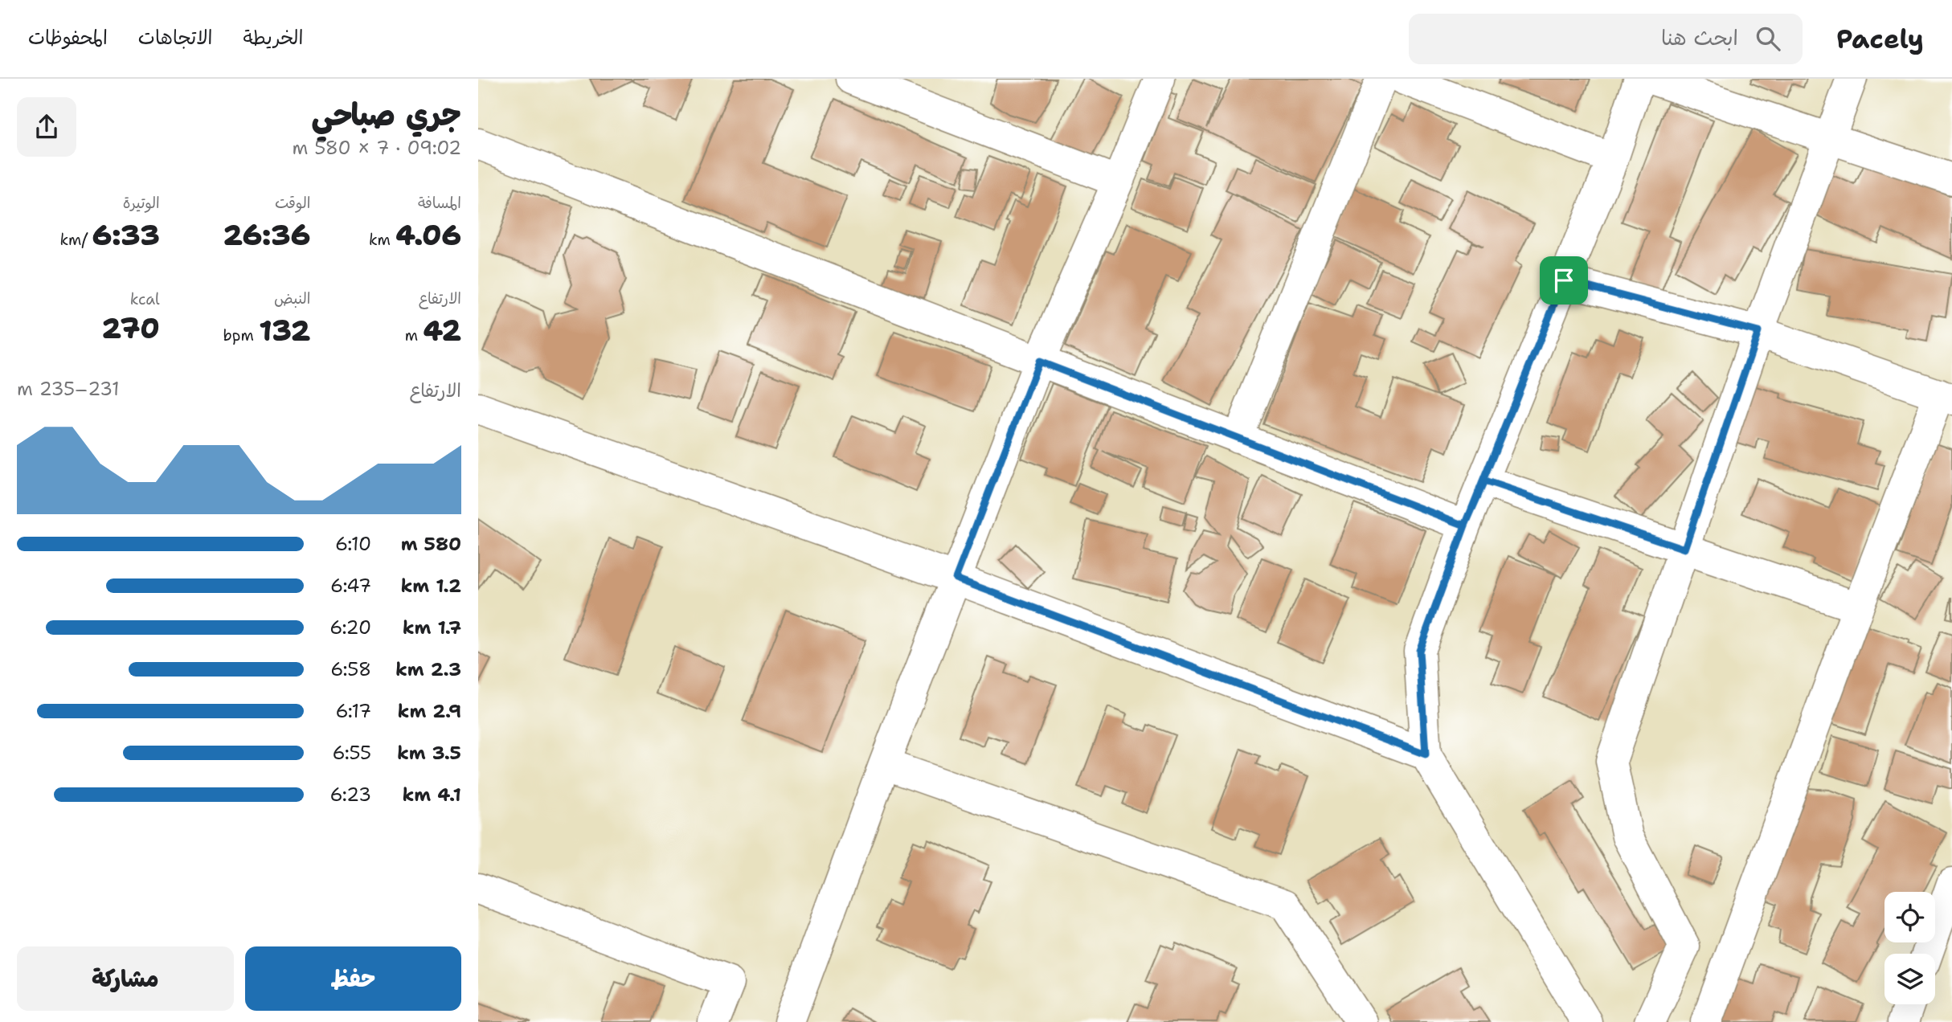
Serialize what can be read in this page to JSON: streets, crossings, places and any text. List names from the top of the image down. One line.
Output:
{"page":{"header":"Pacely","search":"ابحث هنا","nav":["الخريطة","الاتجاهات","المحفوظات"],"heading":["جري صباحي","09:02 · 7 × 580 m"],"stats":[["المسافة","4.06 km"],["الوقت","26:36"],["الوتيرة","6:33 /km"],["الارتفاع","42 m"],["النبض","132 bpm"],["kcal","270"]],"chart":["الارتفاع","231–235 m"],"list":[{"name":"580 m","note":"6:10"},{"name":"1.2 km","note":"6:47"},{"name":"1.7 km","note":"6:20"},{"name":"2.3 km","note":"6:58"},{"name":"2.9 km","note":"6:17"},{"name":"3.5 km","note":"6:55"},{"name":"4.1 km","note":"6:23"}],"buttons":["حفظ","مشاركة"]}}
